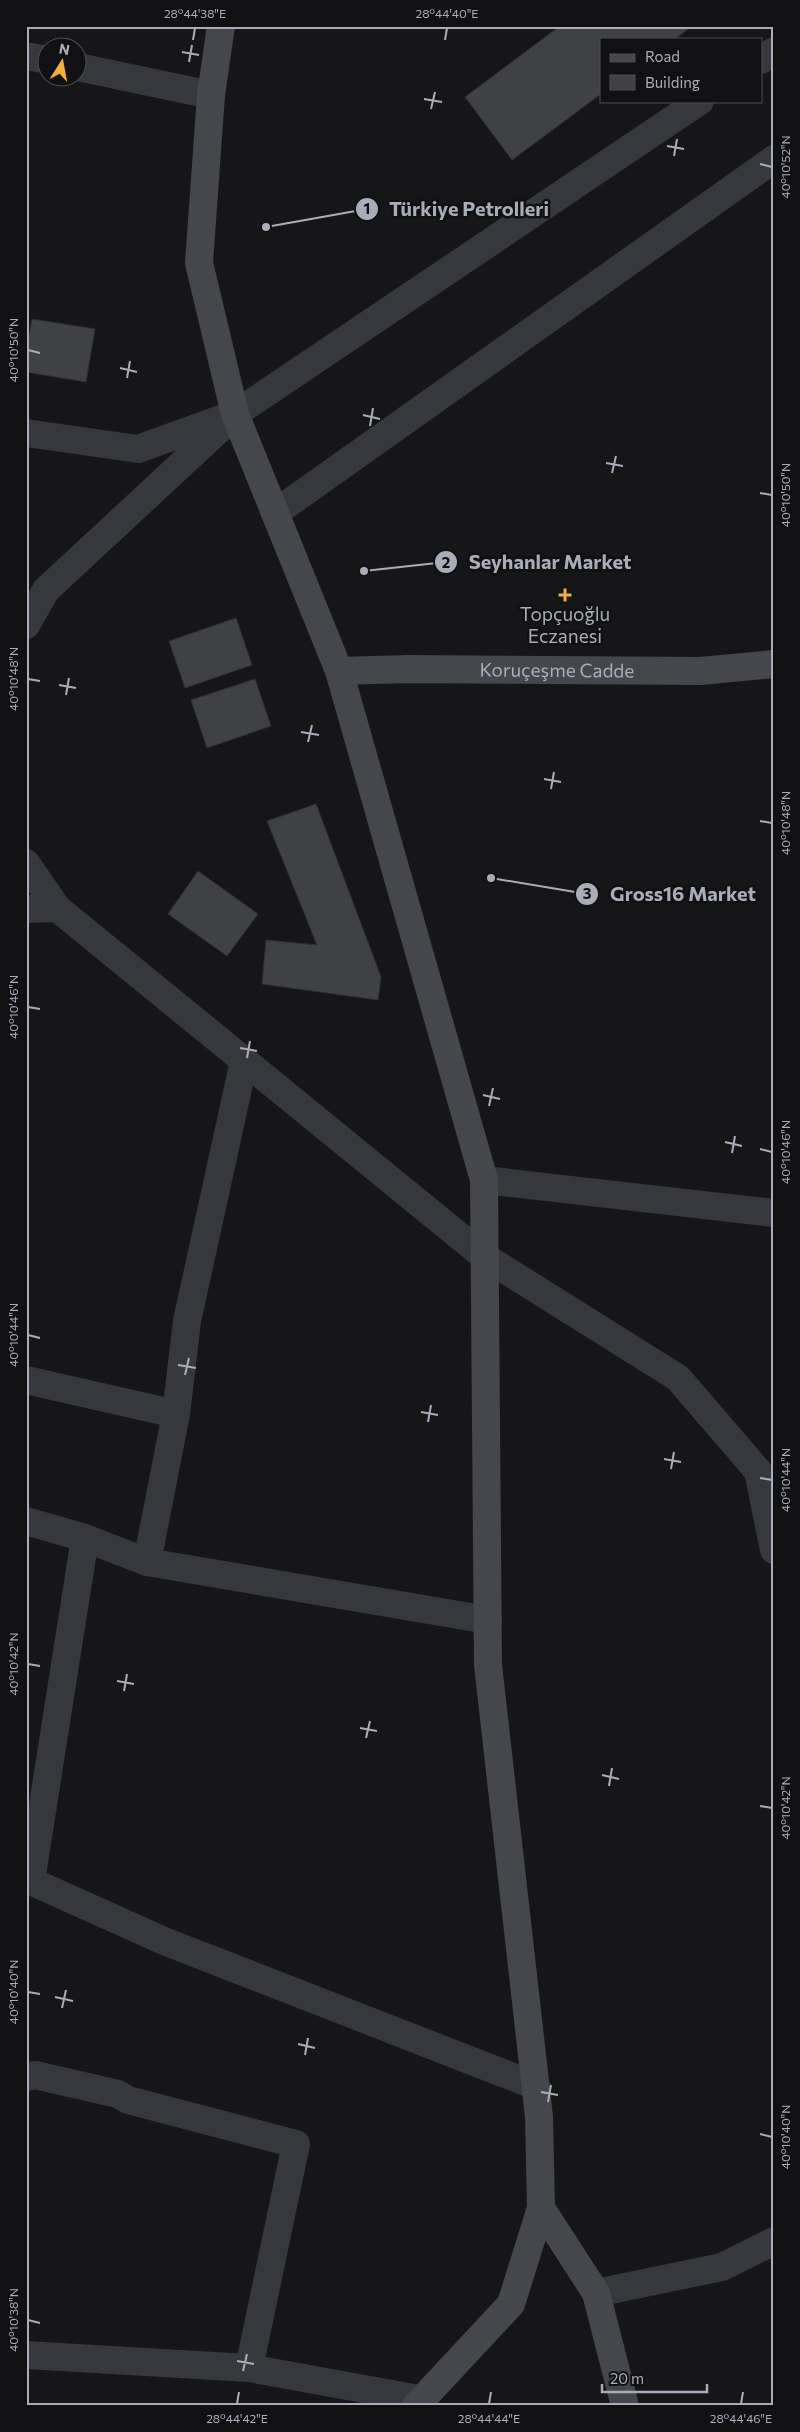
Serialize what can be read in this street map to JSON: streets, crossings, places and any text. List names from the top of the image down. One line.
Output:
{"streets":{"street":["Koruçeşme Cadde"]},"places":{"other":["Türkiye Petrolleri","Seyhanlar Market","Gross16 Market"],"health":["Topçuoğlu Eczanesi"]},"legend":["Road","Building"],"scale_bar":"20 m","north":"top","coordinates":["28°44'38\"E","28°44'40\"E","40°10'52\"N","40°10'50\"N","40°10'48\"N","40°10'46\"N","40°10'44\"N","40°10'42\"N","40°10'40\"N","40°10'38\"N","28°44'42\"E","28°44'44\"E","28°44'46\"E"]}
